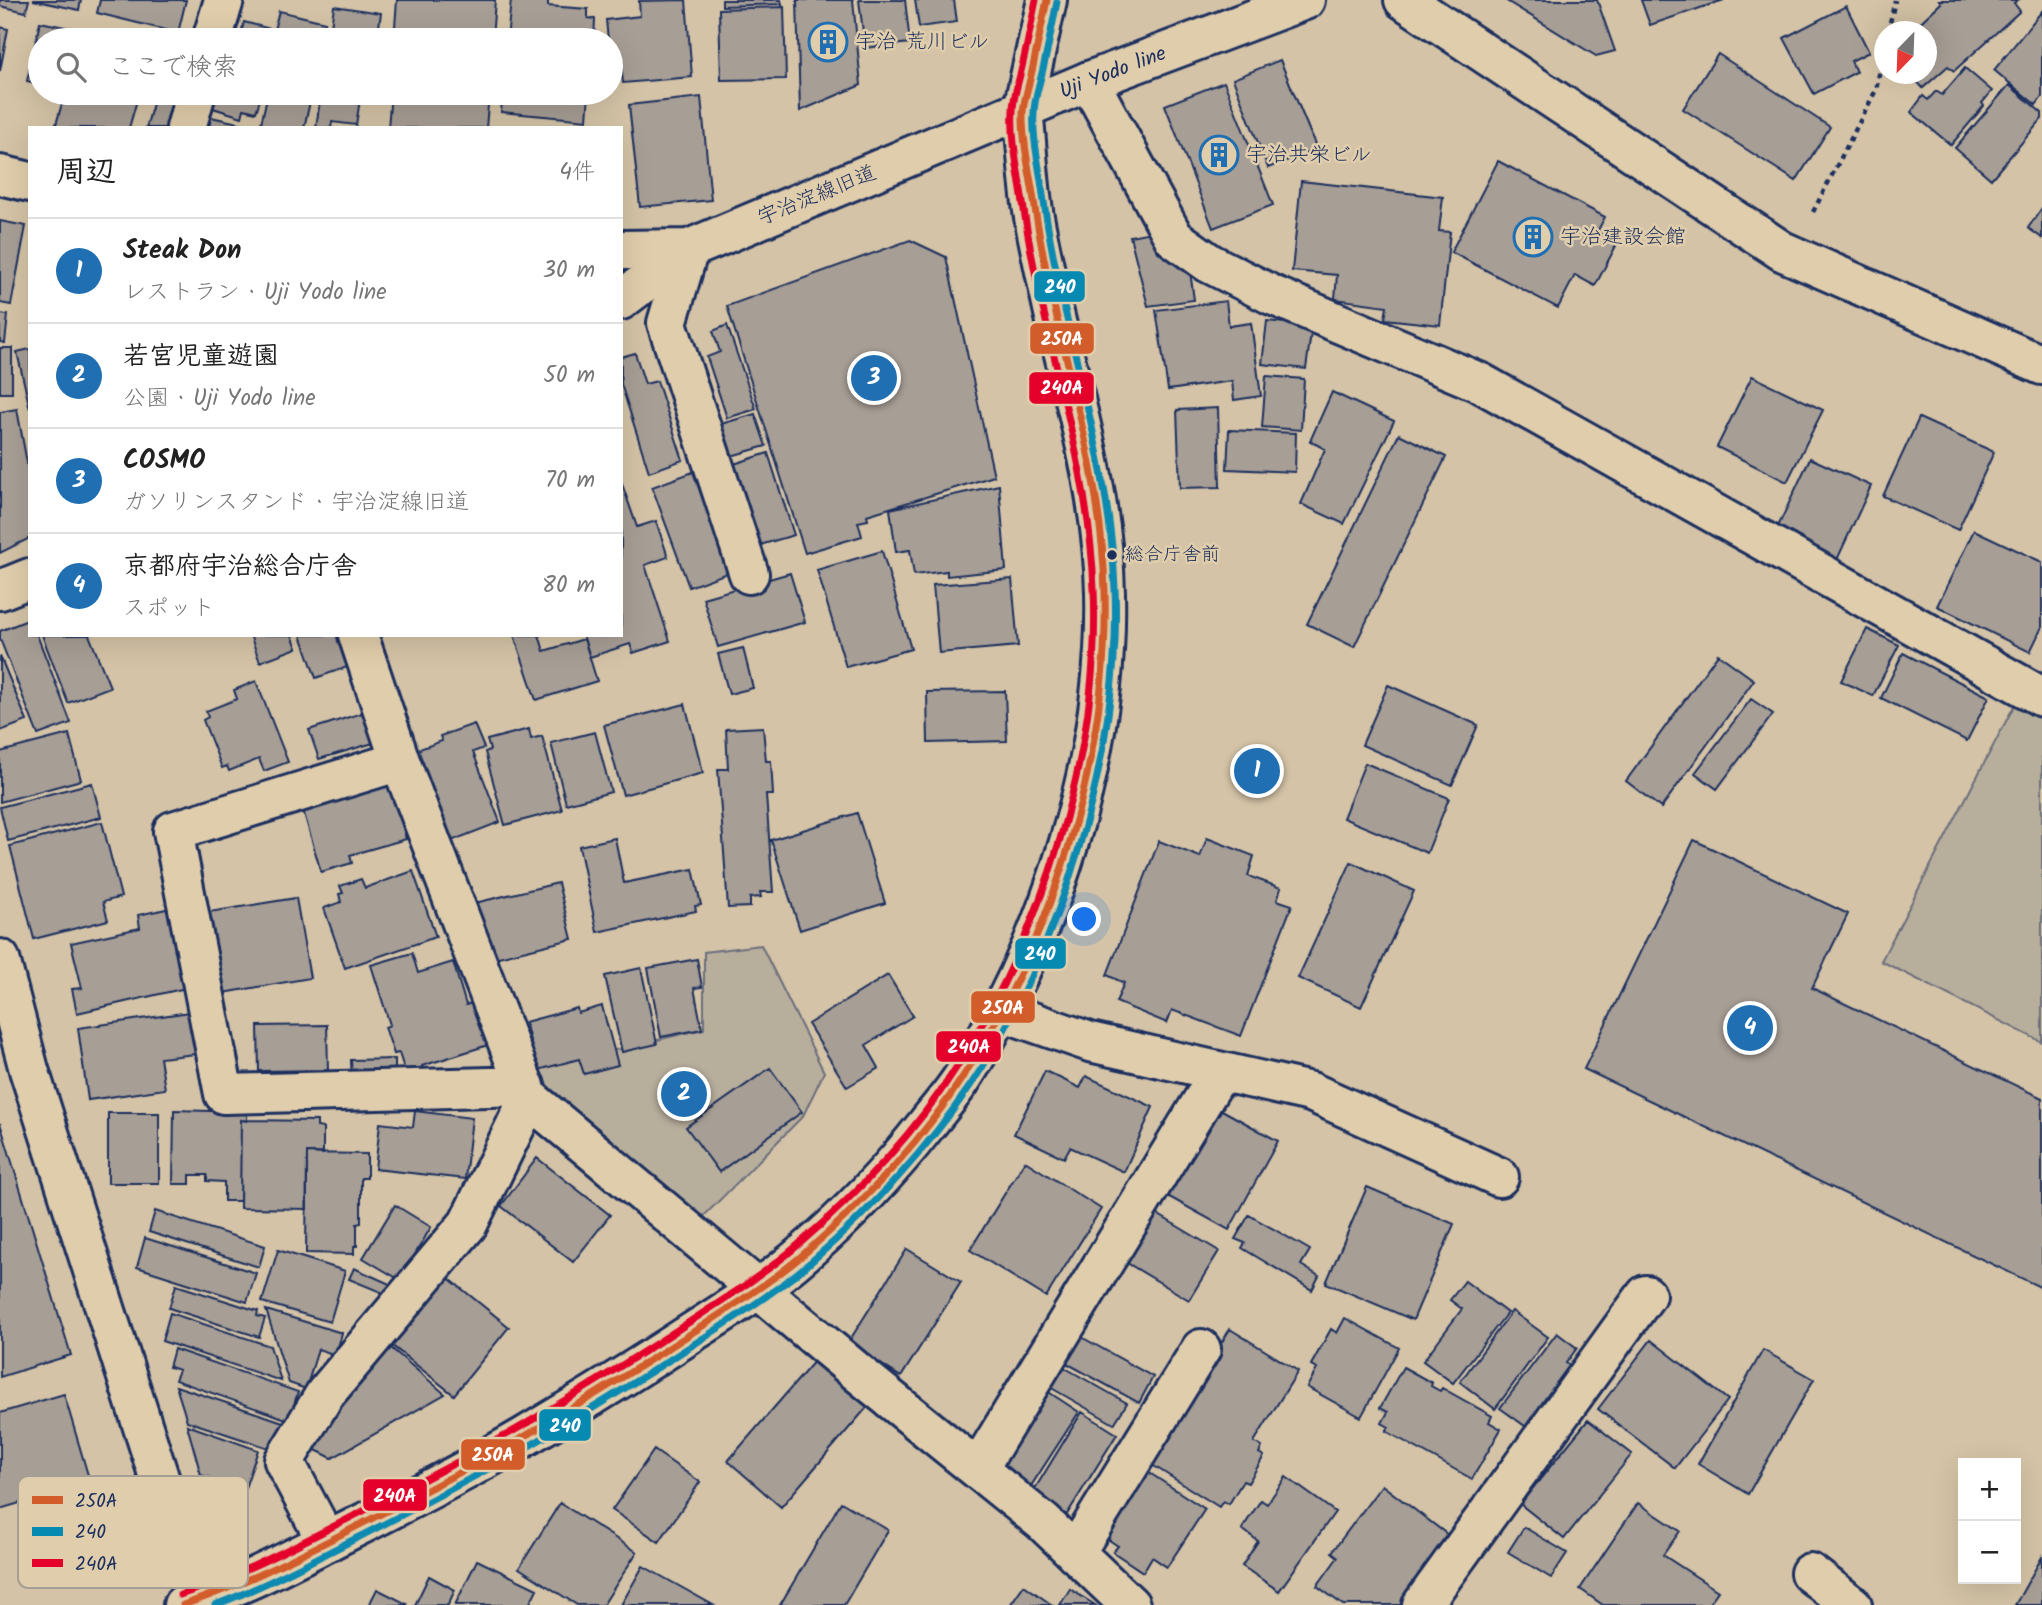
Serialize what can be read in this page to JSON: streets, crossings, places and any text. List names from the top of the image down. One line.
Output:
{"streets":{"street":["Uji Yodo line","宇治淀線旧道"]},"crossings":[["Uji Yodo line","宇治淀線旧道"]],"places":{"building":["宇治 荒川ビル","宇治共栄ビル","宇治建設会館"],"other":["総合庁舎前"]},"lines":["transit line 250A","transit line 240A","transit line 240"],"legend":["250A","240","240A"],"north":"bottom left","page":{"search":"ここで検索","heading":["周辺","4件"],"list":[{"mark":"1","name":"Steak Don","note":"レストラン · Uji Yodo line","value":"30 m"},{"mark":"2","name":"若宮児童遊園","note":"公園 · Uji Yodo line","value":"50 m"},{"mark":"3","name":"COSMO","note":"ガソリンスタンド · 宇治淀線旧道","value":"70 m"},{"mark":"4","name":"京都府宇治総合庁舎","note":"スポット","value":"80 m"}],"pins":["3","1","4","2"],"map_buttons":["+","−"]}}
